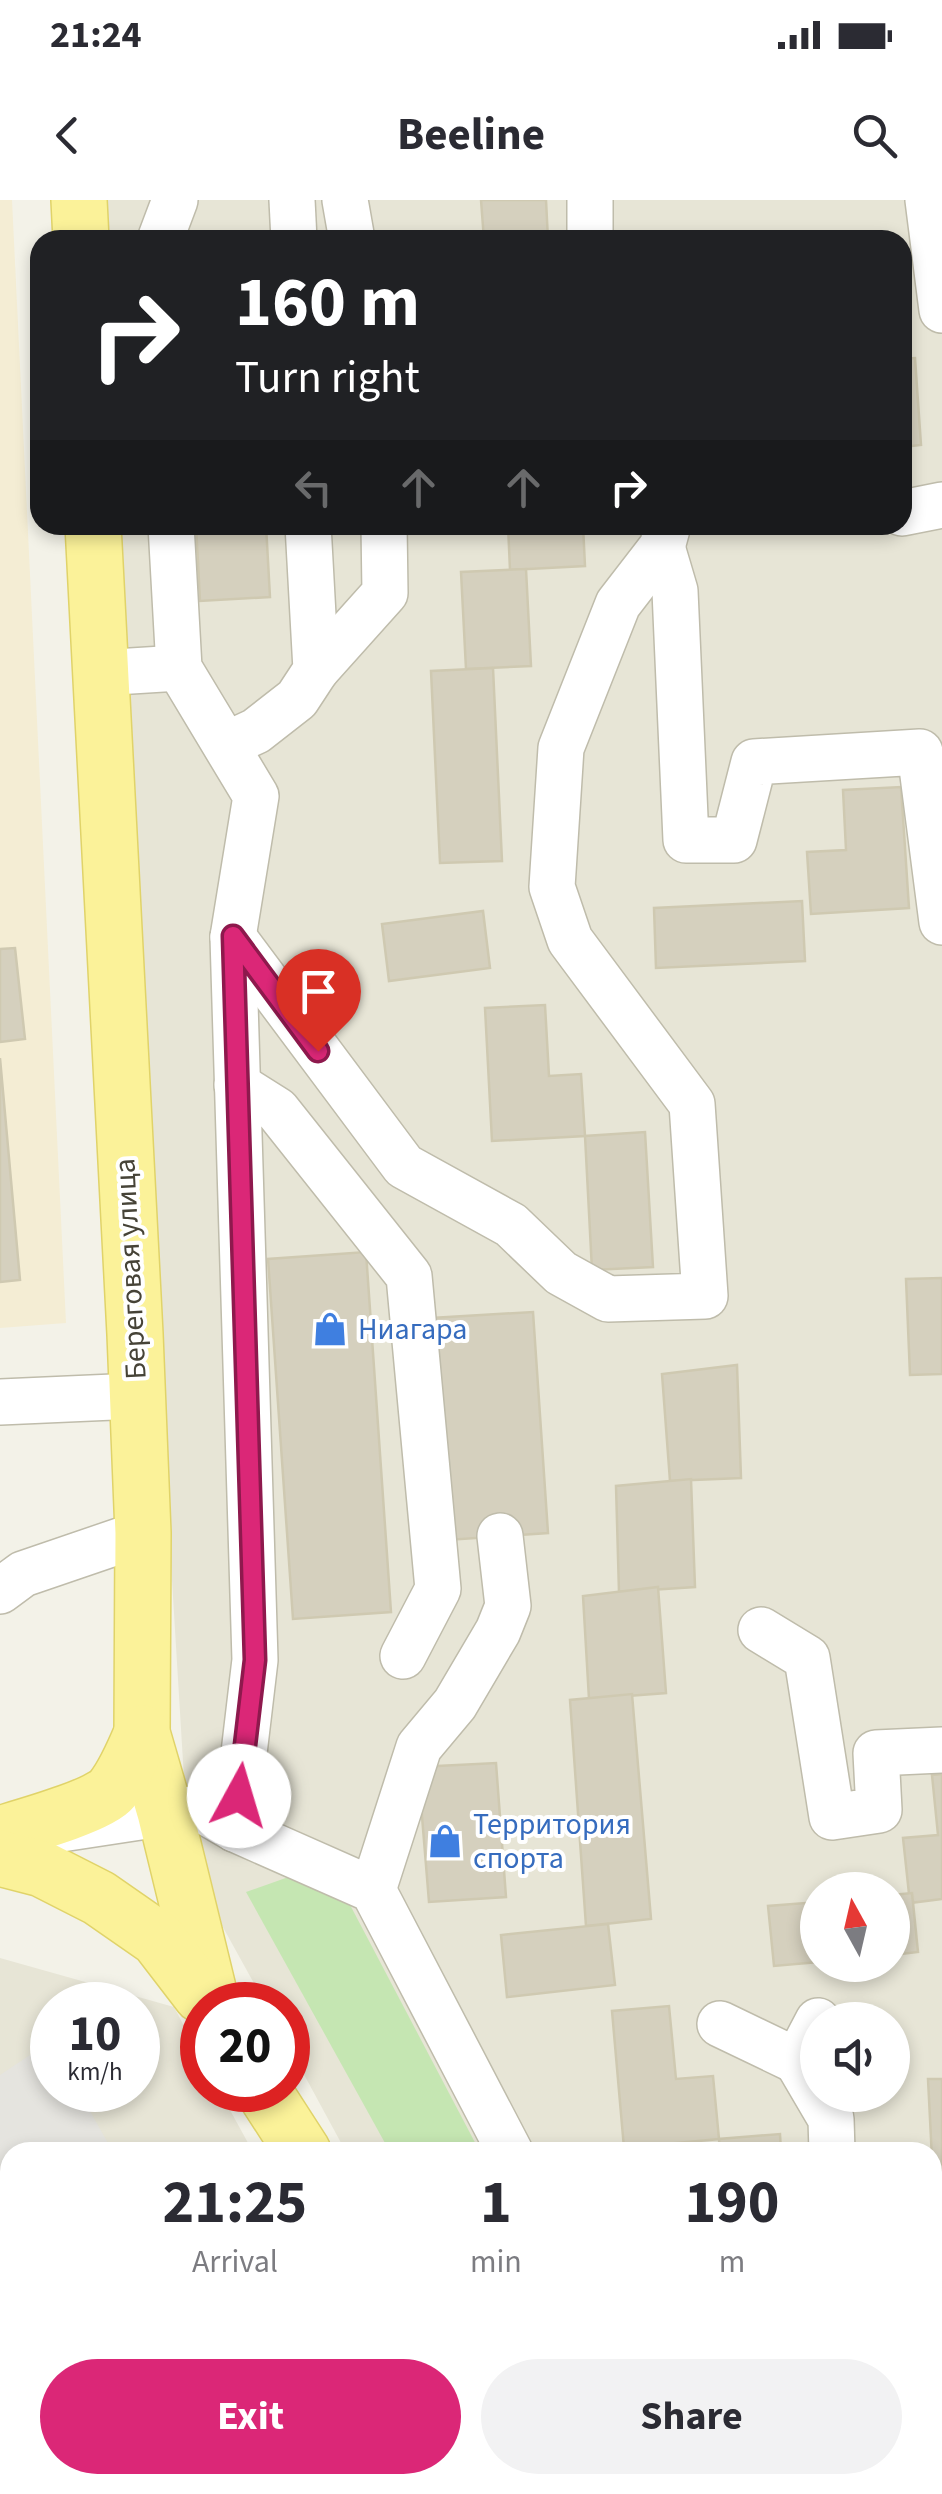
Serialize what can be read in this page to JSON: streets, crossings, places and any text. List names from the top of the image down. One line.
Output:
{"streets":{"main road":["Береговая улица"]},"places":{"shop":["Ниагара","Территория спорта"]},"north":"top","page":{"status":"21:24","header":"Beeline","turn":["160 m","Turn right"],"speed":"10 km/h","limit":"20","eta":["21:25","Arrival","1","min","190","m"],"buttons":["Exit","Share"]}}
